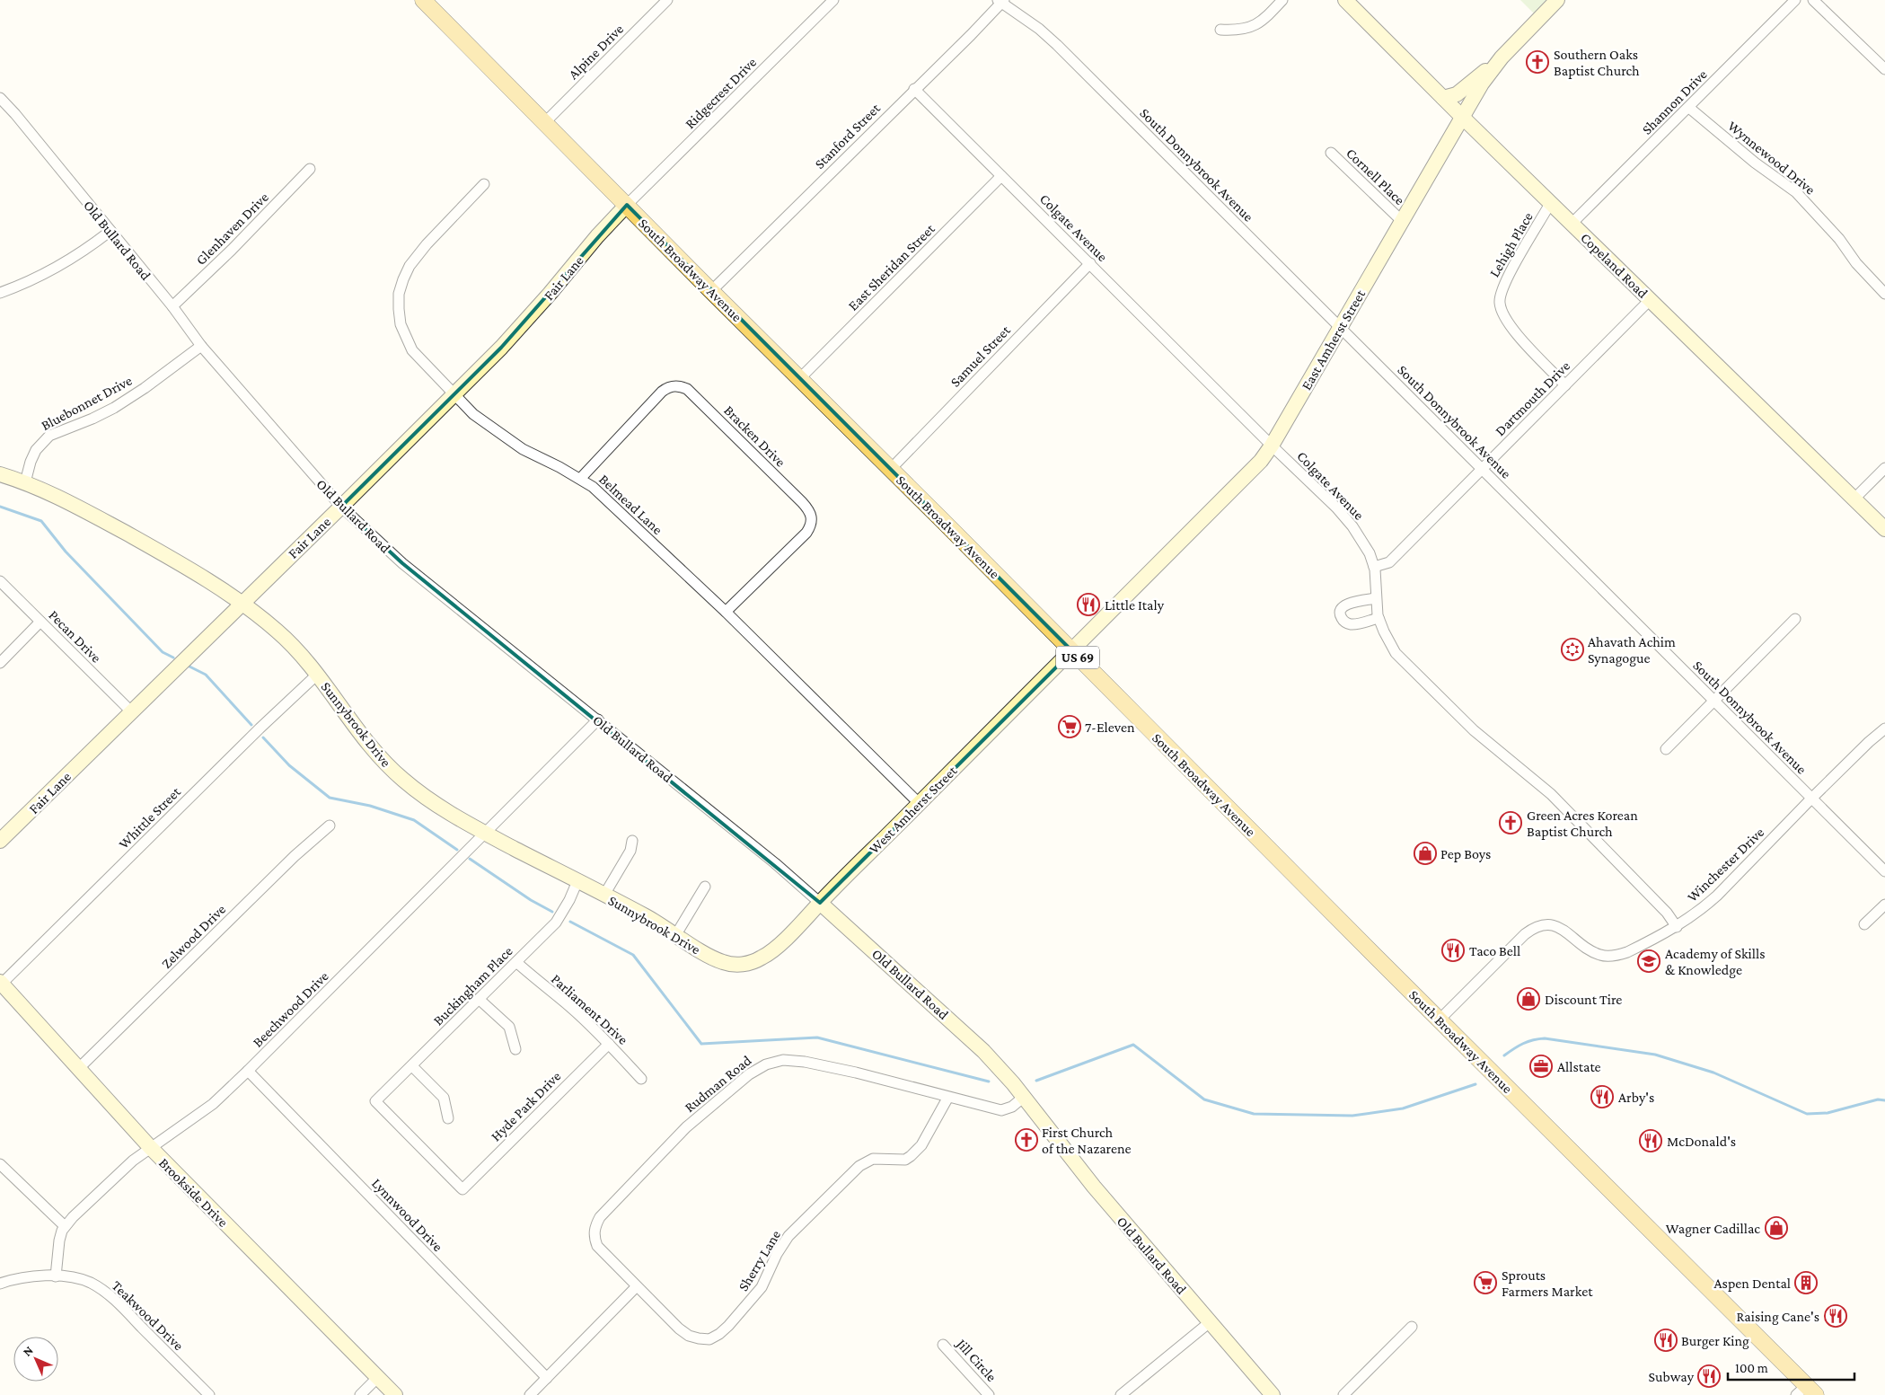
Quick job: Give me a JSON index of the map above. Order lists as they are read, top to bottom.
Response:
{
  "streets": {
    "main road": ["South Broadway Avenue", "US 69"],
    "street": [
      "Alpine Drive",
      "Ridgecrest Drive",
      "Shannon Drive",
      "Stanford Street",
      "Wynnewood Drive",
      "South Donnybrook Avenue",
      "Cornell Place",
      "Colgate Avenue",
      "Glenhaven Drive",
      "Old Bullard Road",
      "Lehigh Place",
      "Copeland Road",
      "East Sheridan Street",
      "Fair Lane",
      "East Amherst Street",
      "Samuel Street",
      "Dartmouth Drive",
      "Bluebonnet Drive",
      "Bracken Drive",
      "Belmead Lane",
      "Pecan Drive",
      "Sunnybrook Drive",
      "West Amherst Street",
      "Whittle Street",
      "Winchester Drive",
      "Zelwood Drive",
      "Buckingham Place",
      "Beechwood Drive",
      "Parliament Drive",
      "Rudman Road",
      "Hyde Park Drive",
      "Brookside Drive",
      "Lynnwood Drive",
      "Sherry Lane",
      "Teakwood Drive",
      "Jill Circle"
    ]
  },
  "crossings": [
    ["Alpine Drive", "South Broadway Avenue"],
    ["Ridgecrest Drive", "South Broadway Avenue"],
    ["Ridgecrest Drive", "Fair Lane"],
    ["Shannon Drive", "Wynnewood Drive"],
    ["Shannon Drive", "Copeland Road"],
    ["Stanford Street", "South Donnybrook Avenue"],
    ["Stanford Street", "Colgate Avenue"],
    ["Stanford Street", "South Broadway Avenue"],
    ["South Donnybrook Avenue", "East Amherst Street"],
    ["South Donnybrook Avenue", "Dartmouth Drive"],
    ["South Donnybrook Avenue", "Winchester Drive"],
    ["Cornell Place", "East Amherst Street"],
    ["Colgate Avenue", "East Sheridan Street"],
    ["Colgate Avenue", "East Amherst Street"],
    ["Colgate Avenue", "Samuel Street"],
    ["Colgate Avenue", "Dartmouth Drive"],
    ["Colgate Avenue", "Winchester Drive"],
    ["Glenhaven Drive", "Old Bullard Road"],
    ["Old Bullard Road", "Fair Lane"],
    ["Old Bullard Road", "Bluebonnet Drive"],
    ["Old Bullard Road", "West Amherst Street"],
    ["Old Bullard Road", "Beechwood Drive"],
    ["Old Bullard Road", "Rudman Road"],
    ["Lehigh Place", "Copeland Road"],
    ["Lehigh Place", "Dartmouth Drive"],
    ["Copeland Road", "East Amherst Street"],
    ["Copeland Road", "Dartmouth Drive"],
    ["East Sheridan Street", "South Broadway Avenue"],
    ["South Broadway Avenue", "Fair Lane"],
    ["South Broadway Avenue", "East Amherst Street"],
    ["South Broadway Avenue", "Samuel Street"],
    ["South Broadway Avenue", "West Amherst Street"],
    ["South Broadway Avenue", "Winchester Drive"],
    ["Fair Lane", "Belmead Lane"],
    ["Fair Lane", "Pecan Drive"],
    ["Fair Lane", "Sunnybrook Drive"],
    ["East Amherst Street", "West Amherst Street"],
    ["Bluebonnet Drive", "Sunnybrook Drive"],
    ["Bracken Drive", "Belmead Lane"],
    ["Belmead Lane", "West Amherst Street"],
    ["Sunnybrook Drive", "West Amherst Street"],
    ["Sunnybrook Drive", "Whittle Street"],
    ["Sunnybrook Drive", "Buckingham Place"],
    ["Sunnybrook Drive", "Beechwood Drive"],
    ["Whittle Street", "Brookside Drive"],
    ["Zelwood Drive", "Brookside Drive"],
    ["Buckingham Place", "Parliament Drive"],
    ["Buckingham Place", "Hyde Park Drive"],
    ["Beechwood Drive", "Brookside Drive"],
    ["Beechwood Drive", "Lynnwood Drive"],
    ["Beechwood Drive", "Teakwood Drive"],
    ["Parliament Drive", "Hyde Park Drive"],
    ["Rudman Road", "Sherry Lane"]
  ],
  "places": {
    "church": ["Southern Oaks Baptist Church", "Green Acres Korean Baptist Church", "First Church of the Nazarene"],
    "restaurant": [
      "Little Italy",
      "Taco Bell",
      "Arby's",
      "McDonald's",
      "Raising Cane's",
      "Burger King",
      "Subway"
    ],
    "synagogue": ["Ahavath Achim Synagogue"],
    "supermarket": ["7-Eleven", "Sprouts Farmers Market"],
    "shop": ["Pep Boys", "Discount Tire", "Wagner Cadillac"],
    "school or university": ["Academy of Skills & Knowledge"],
    "office": ["Allstate"],
    "building": ["Aspen Dental"]
  },
  "scale_bar": "100 m",
  "north": "top left"
}
